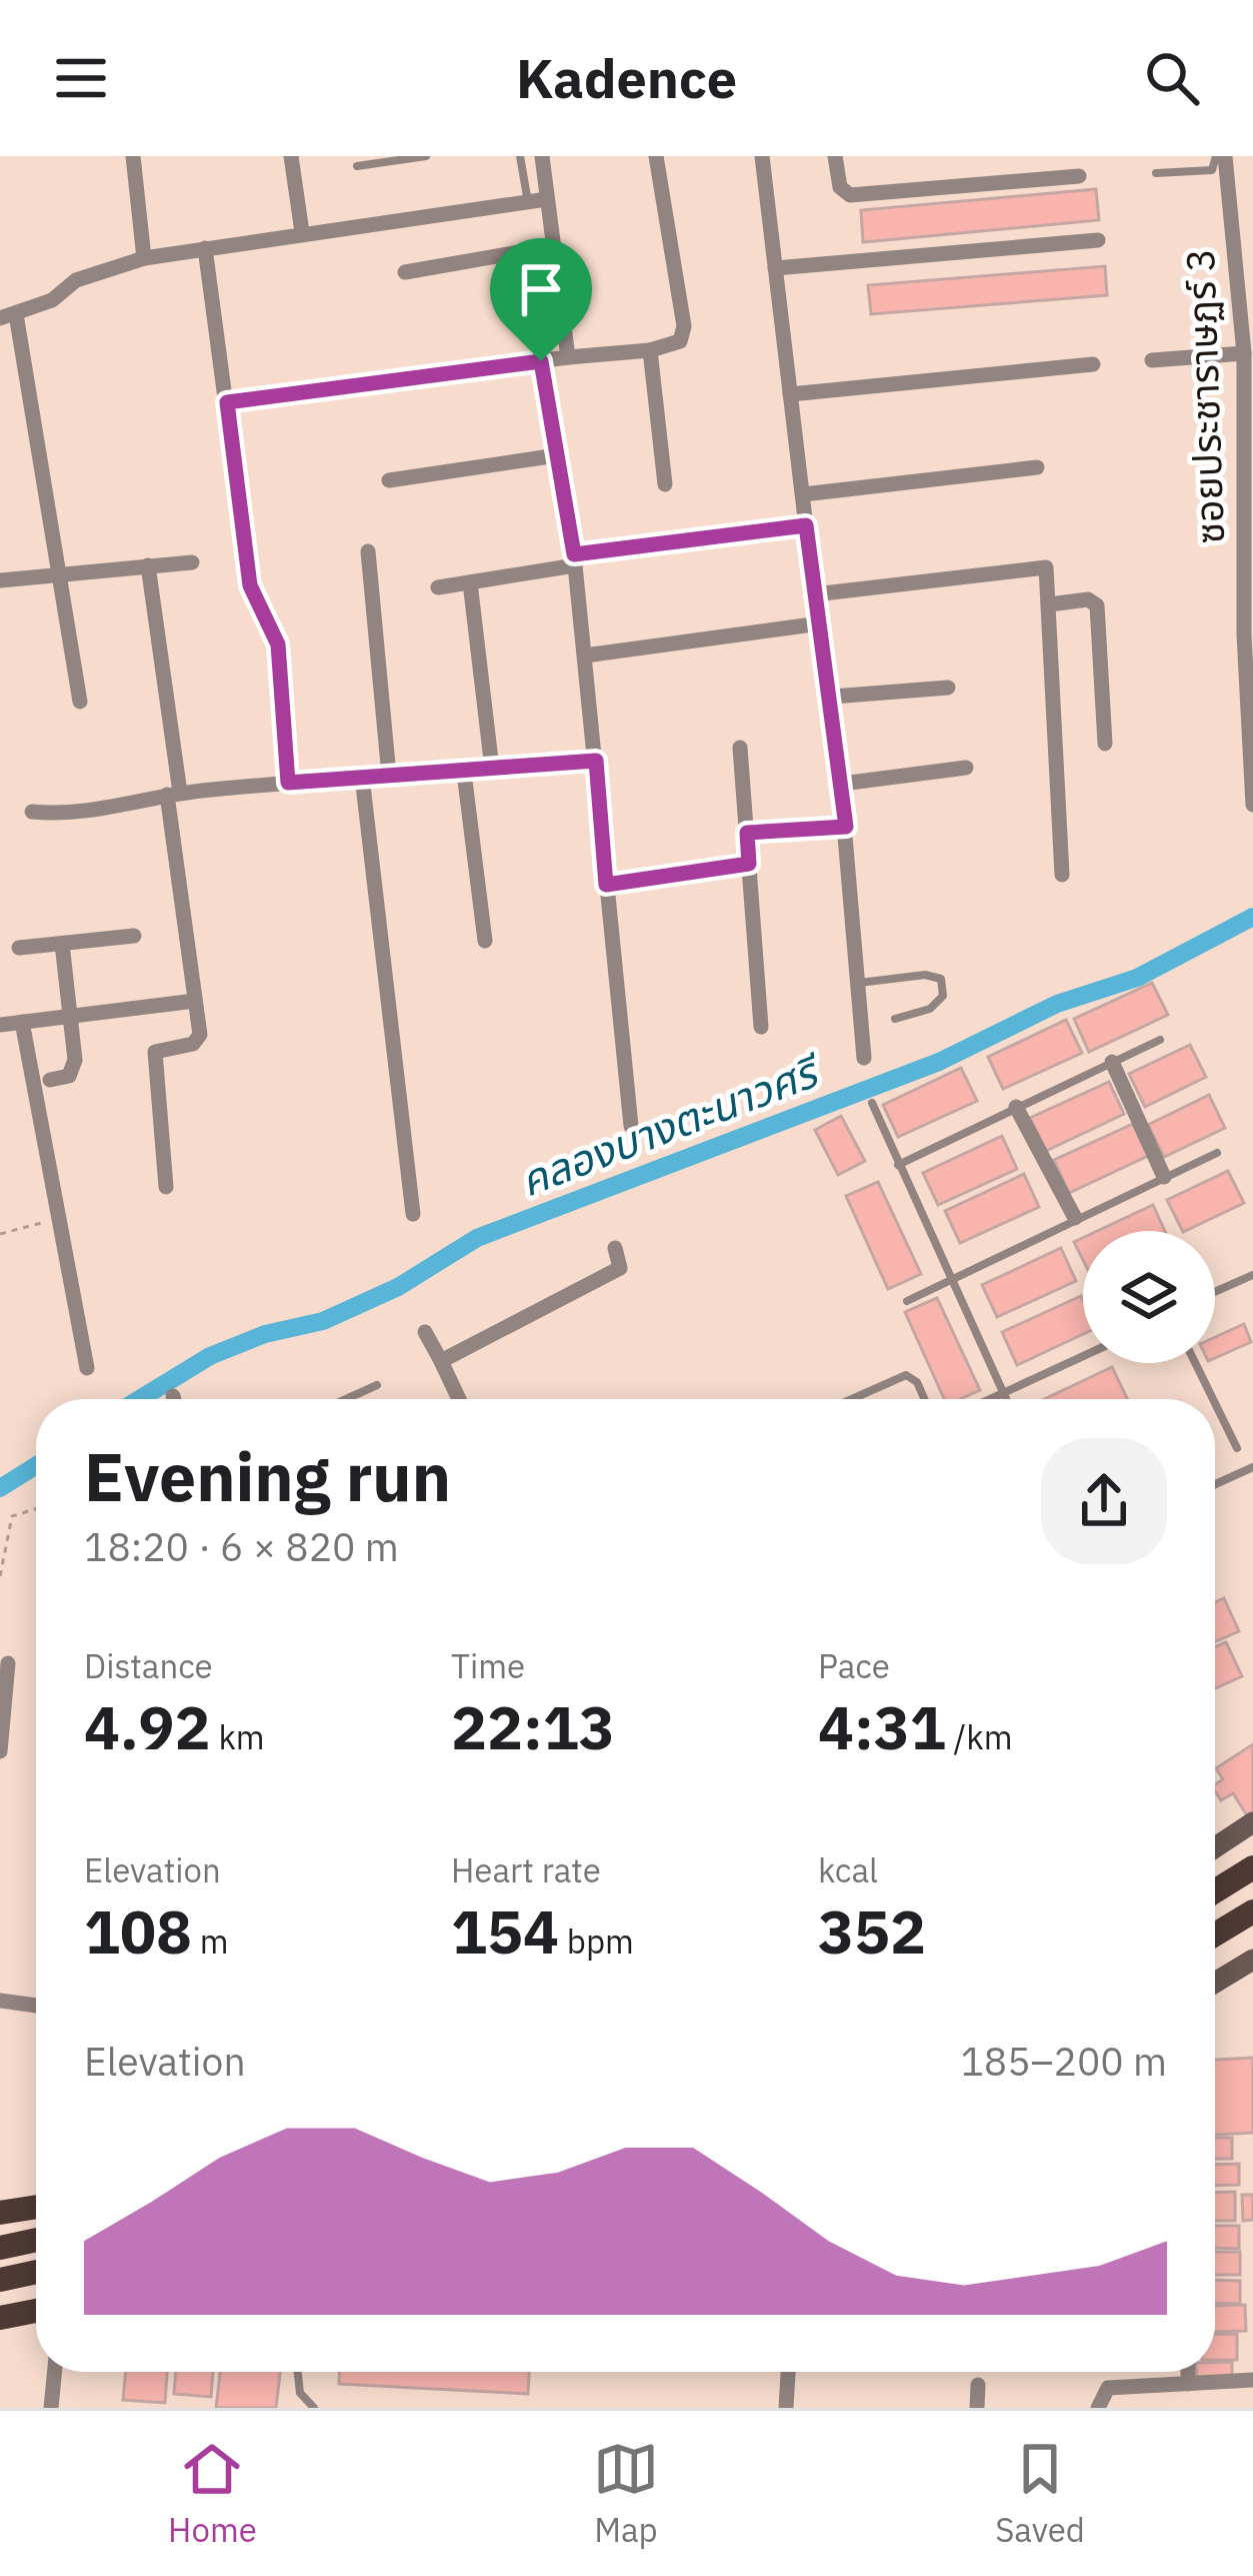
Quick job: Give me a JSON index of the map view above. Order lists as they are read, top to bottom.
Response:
{
  "streets": {
    "street": ["ซอยประชาราษฏร์ 3"]
  },
  "water": ["คลองบางตะนาวศรี"],
  "page": {
    "header": "Kadence",
    "heading": ["Evening run", "18:20 · 6 × 820 m"],
    "stats": [
      ["Distance", "4.92 km"],
      ["Time", "22:13"],
      ["Pace", "4:31 /km"],
      ["Elevation", "108 m"],
      ["Heart rate", "154 bpm"],
      ["kcal", "352"]
    ],
    "chart": ["Elevation", "185–200 m"],
    "tabs": ["Home", "Map", "Saved"]
  }
}
